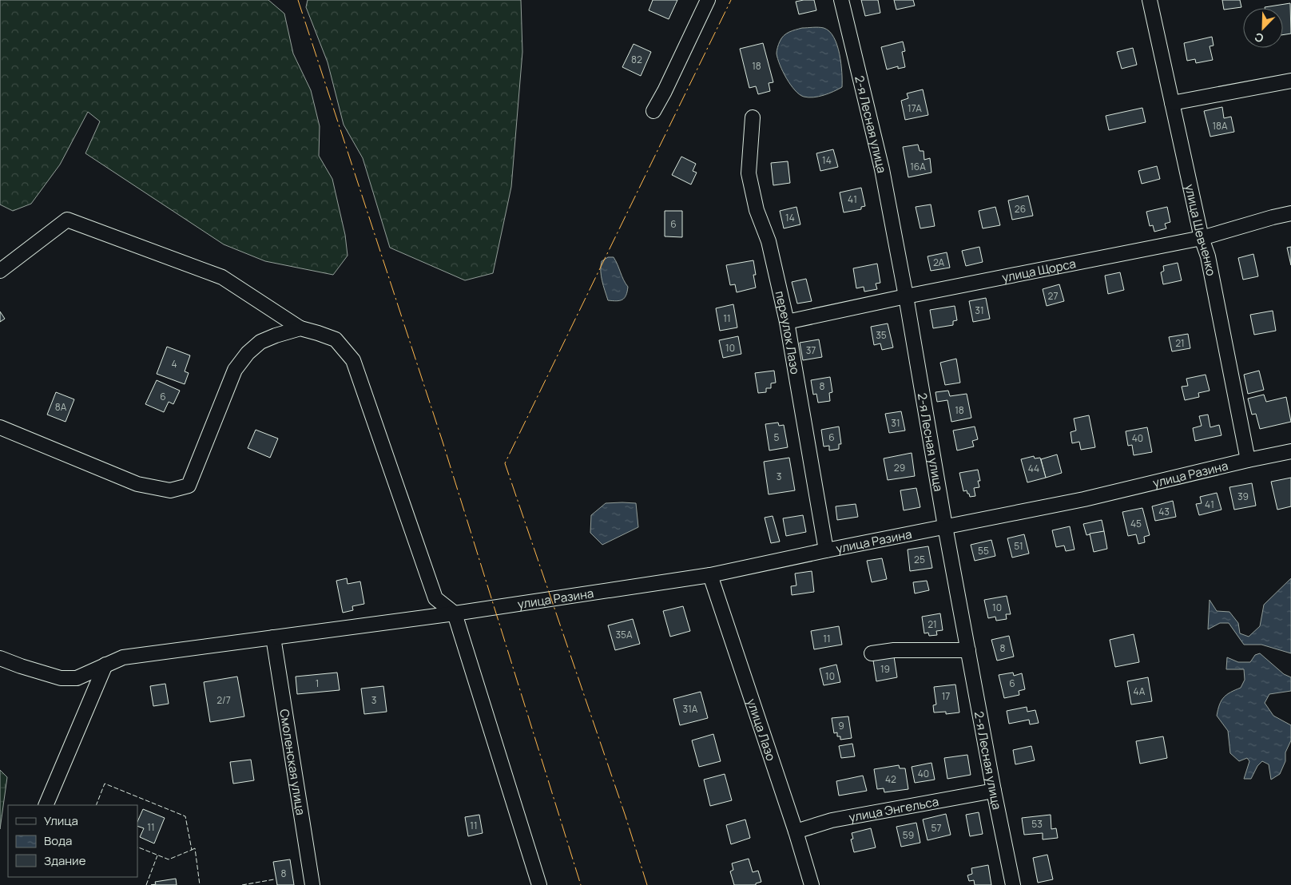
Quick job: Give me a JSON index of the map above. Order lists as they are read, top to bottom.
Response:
{
  "streets": {
    "street": [
      "2-я Лесная улица",
      "улица Шевченко",
      "улица Щорса",
      "переулок Лазо",
      "улица Разина",
      "улица Лазо",
      "Смоленская улица",
      "улица Энгельса"
    ]
  },
  "crossings": [
    ["2-я Лесная улица", "улица Щорса"],
    ["2-я Лесная улица", "улица Разина"],
    ["2-я Лесная улица", "улица Энгельса"],
    ["улица Шевченко", "улица Щорса"],
    ["улица Шевченко", "улица Разина"],
    ["улица Щорса", "переулок Лазо"],
    ["переулок Лазо", "улица Разина"],
    ["улица Разина", "улица Лазо"],
    ["улица Разина", "Смоленская улица"],
    ["улица Лазо", "улица Энгельса"]
  ],
  "house_numbers": [
    "82",
    "18",
    "17А",
    "18А",
    "14",
    "16А",
    "41",
    "26",
    "14",
    "6",
    "2А",
    "27",
    "31",
    "11",
    "35",
    "21",
    "10",
    "37",
    "4",
    "8",
    "6",
    "8А",
    "18",
    "31",
    "5",
    "6",
    "40",
    "29",
    "44",
    "3",
    "39",
    "41",
    "43",
    "45",
    "51",
    "55",
    "25",
    "10",
    "21",
    "35А",
    "11",
    "8",
    "19",
    "10",
    "1",
    "6",
    "4А",
    "17",
    "2/7",
    "3",
    "31А",
    "9",
    "40",
    "42",
    "53",
    "11",
    "11",
    "57",
    "59",
    "8"
  ],
  "legend": ["Улица", "Вода", "Здание"],
  "north": "bottom left"
}
